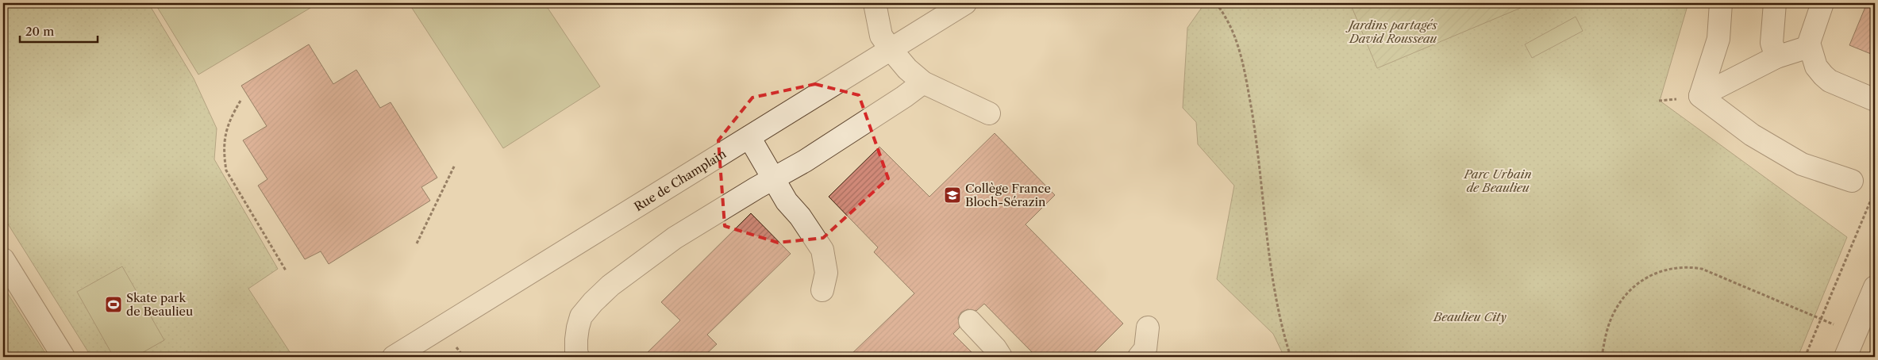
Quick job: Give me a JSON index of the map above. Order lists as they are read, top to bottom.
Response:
{
  "streets": {
    "street": ["Rue de Champlain"]
  },
  "parks": ["Jardins partagés David Rousseau", "Parc Urbain de Beaulieu", "Beaulieu City"],
  "places": {
    "school or university": ["Collège France Bloch-Sérazin"],
    "sports": ["Skate park de Beaulieu"]
  },
  "scale_bar": "20 m"
}
